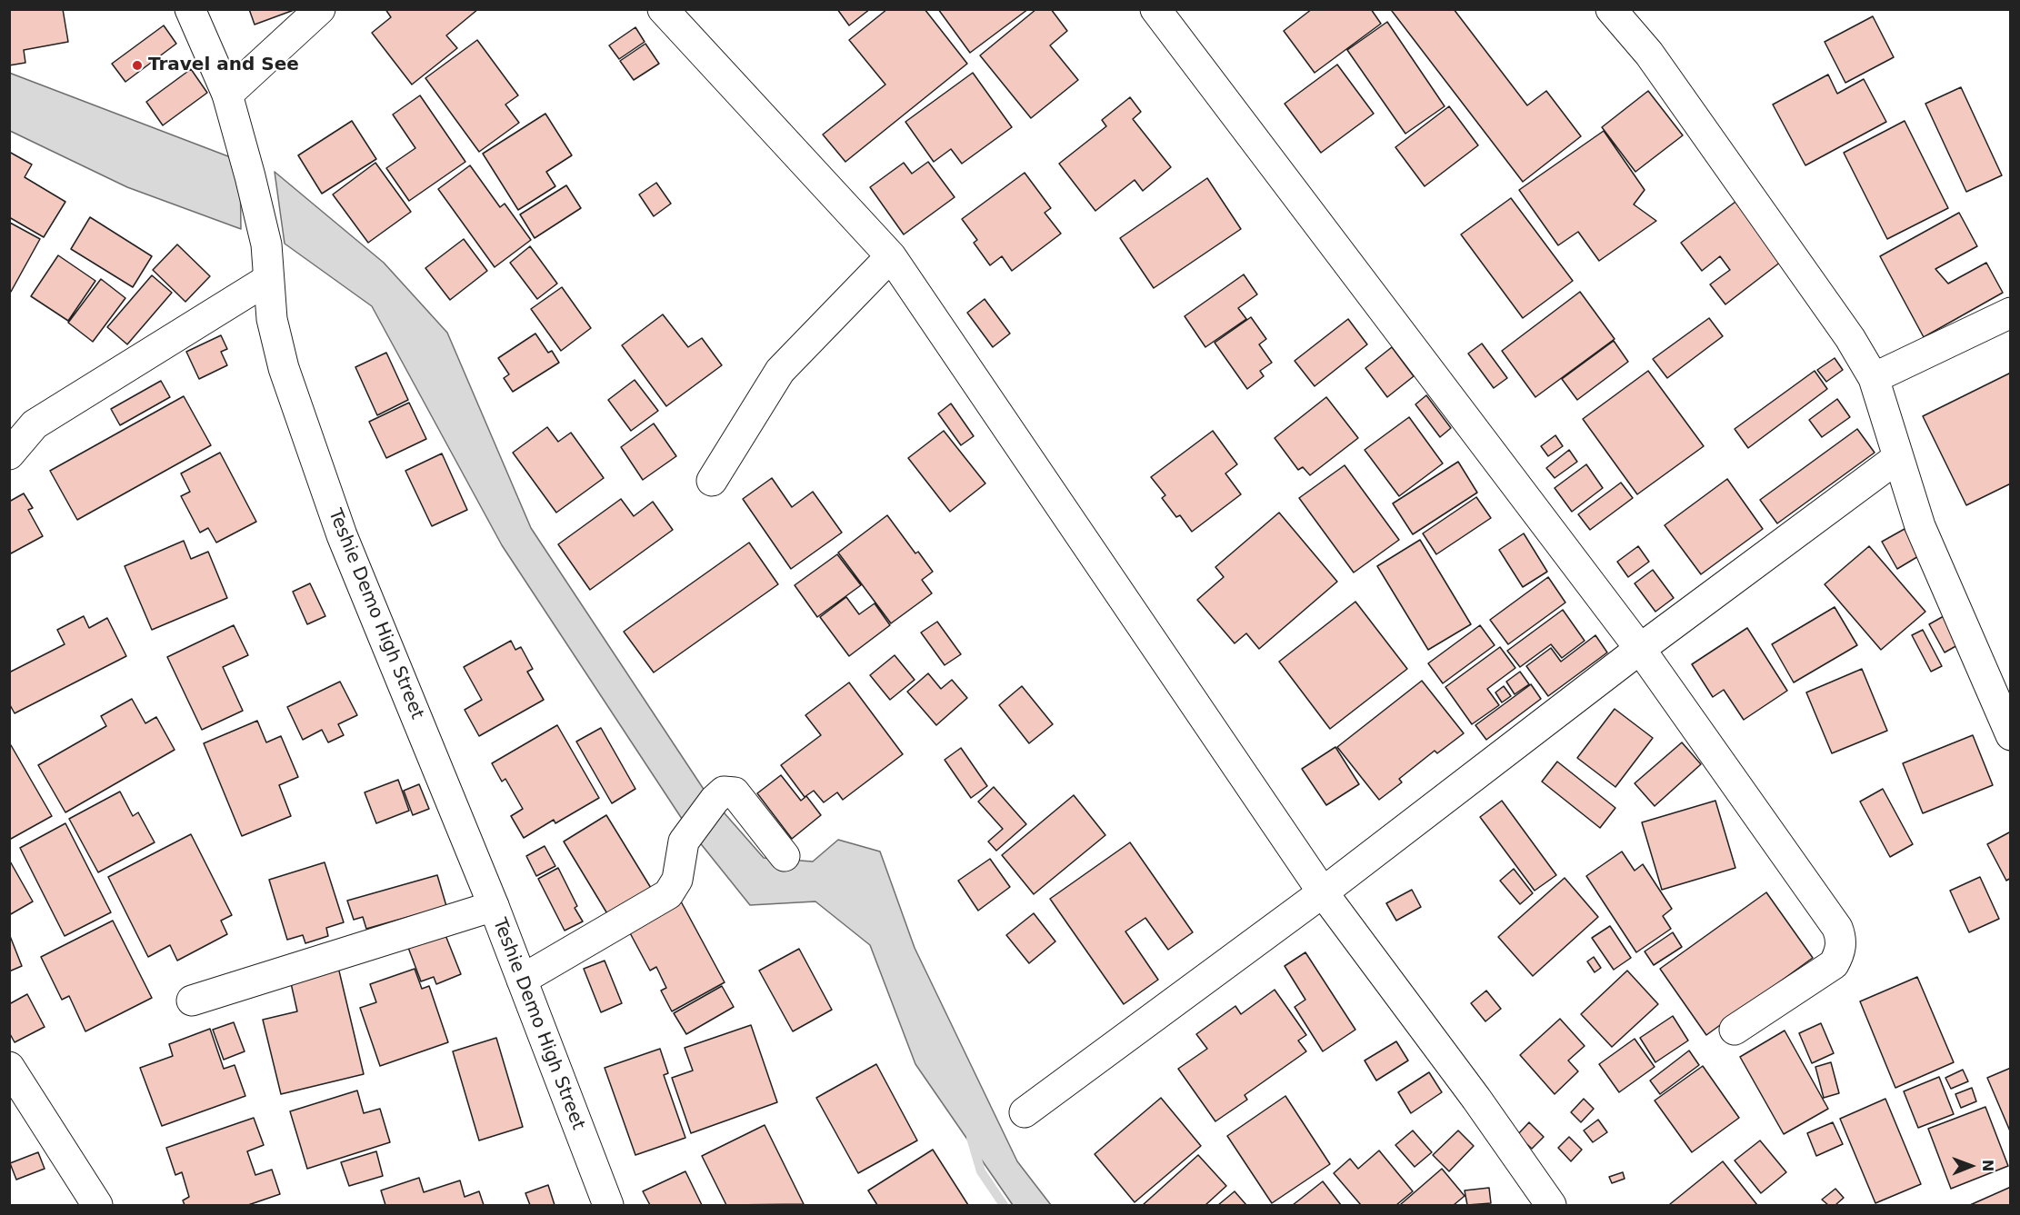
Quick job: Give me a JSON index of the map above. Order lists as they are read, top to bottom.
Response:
{
  "streets": {
    "street": ["Teshie Demo High Street"]
  },
  "places": ["Travel and See"],
  "north": "right"
}
